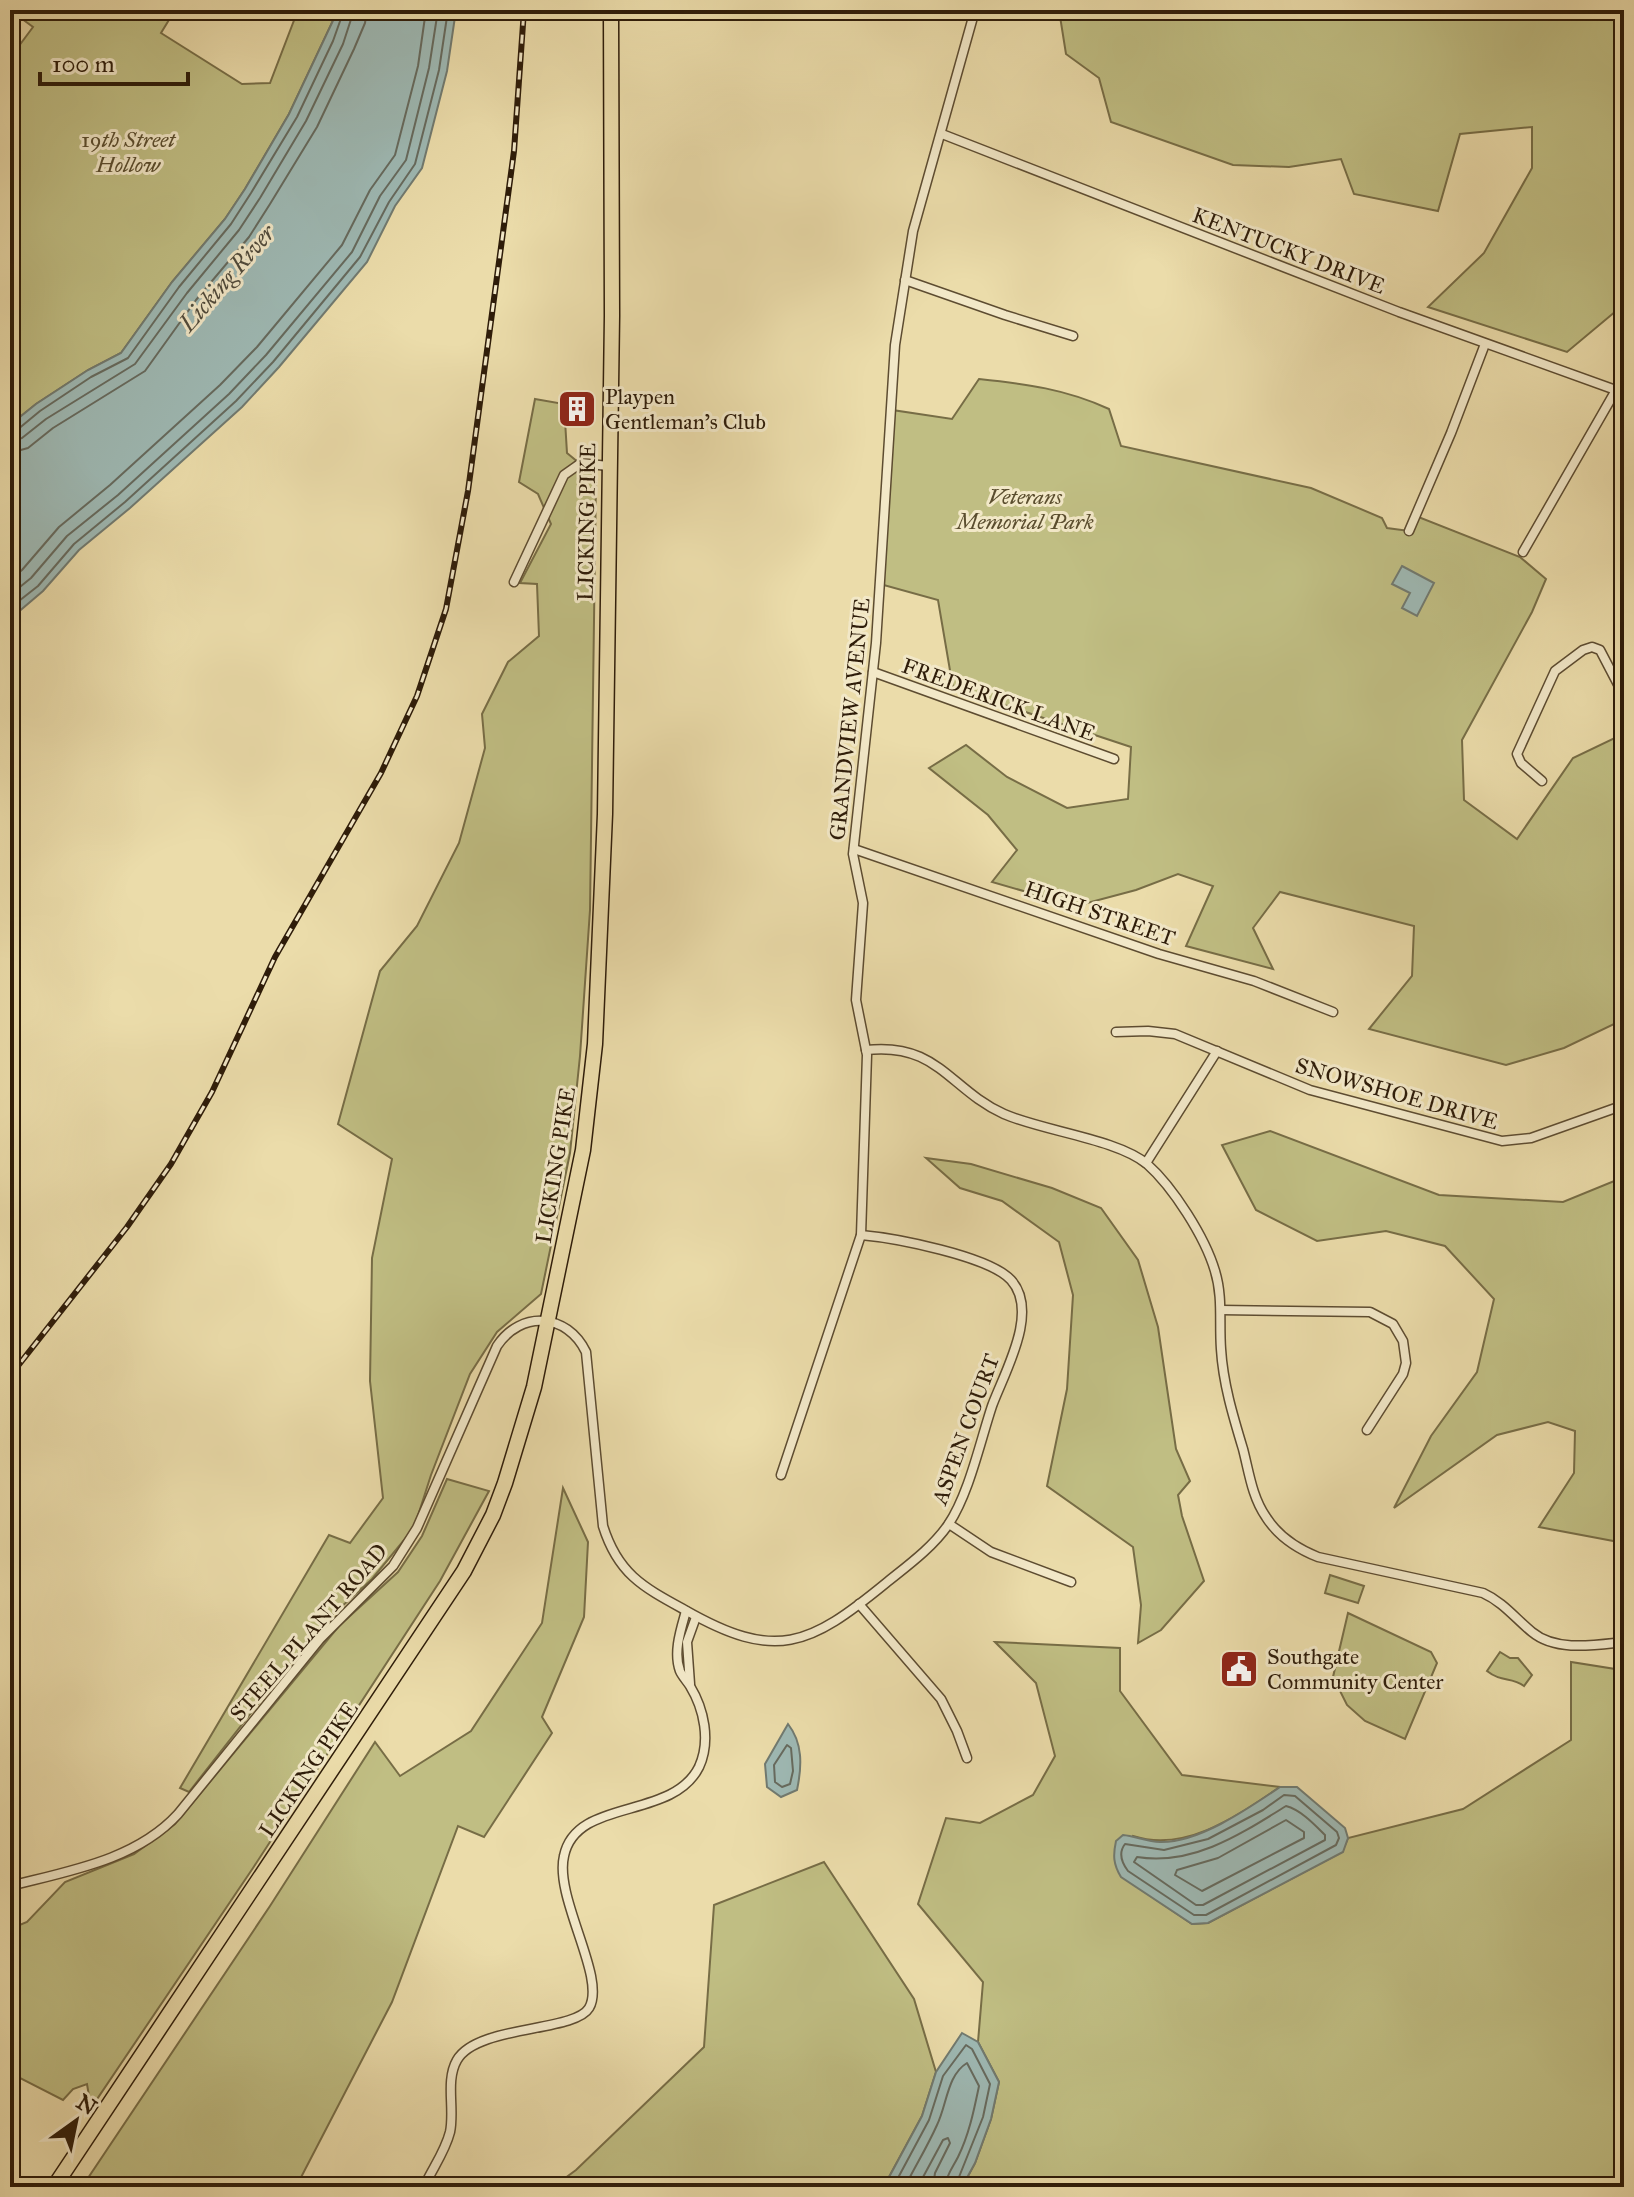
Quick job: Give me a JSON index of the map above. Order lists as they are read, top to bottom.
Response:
{
  "streets": {
    "main road": ["LICKING PIKE"],
    "street": [
      "KENTUCKY DRIVE",
      "FREDERICK LANE",
      "GRANDVIEW AVENUE",
      "HIGH STREET",
      "SNOWSHOE DRIVE",
      "ASPEN COURT",
      "STEEL PLANT ROAD"
    ]
  },
  "crossings": [
    ["KENTUCKY DRIVE", "GRANDVIEW AVENUE"],
    ["LICKING PIKE", "ASPEN COURT"],
    ["LICKING PIKE", "STEEL PLANT ROAD"],
    ["FREDERICK LANE", "GRANDVIEW AVENUE"],
    ["GRANDVIEW AVENUE", "HIGH STREET"],
    ["GRANDVIEW AVENUE", "ASPEN COURT"],
    ["ASPEN COURT", "STEEL PLANT ROAD"]
  ],
  "water": ["Licking River"],
  "parks": ["19th Street Hollow", "Veterans Memorial Park"],
  "places": {
    "building": ["Playpen Gentleman's Club"],
    "public building": ["Southgate Community Center"]
  },
  "scale_bar": "100 m",
  "north": "top right"
}
